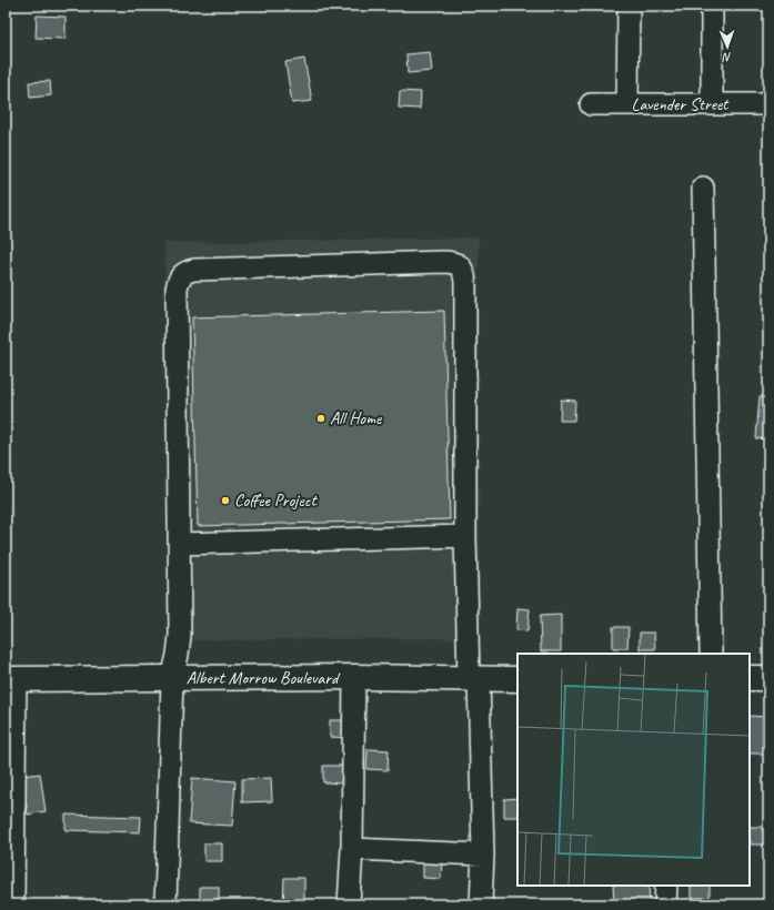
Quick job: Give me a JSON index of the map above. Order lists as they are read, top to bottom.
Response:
{
  "streets": {
    "highway": ["Albert Morrow Boulevard"],
    "street": ["Lavender Street"]
  },
  "places": ["All Home", "Coffee Project"],
  "north": "bottom"
}
